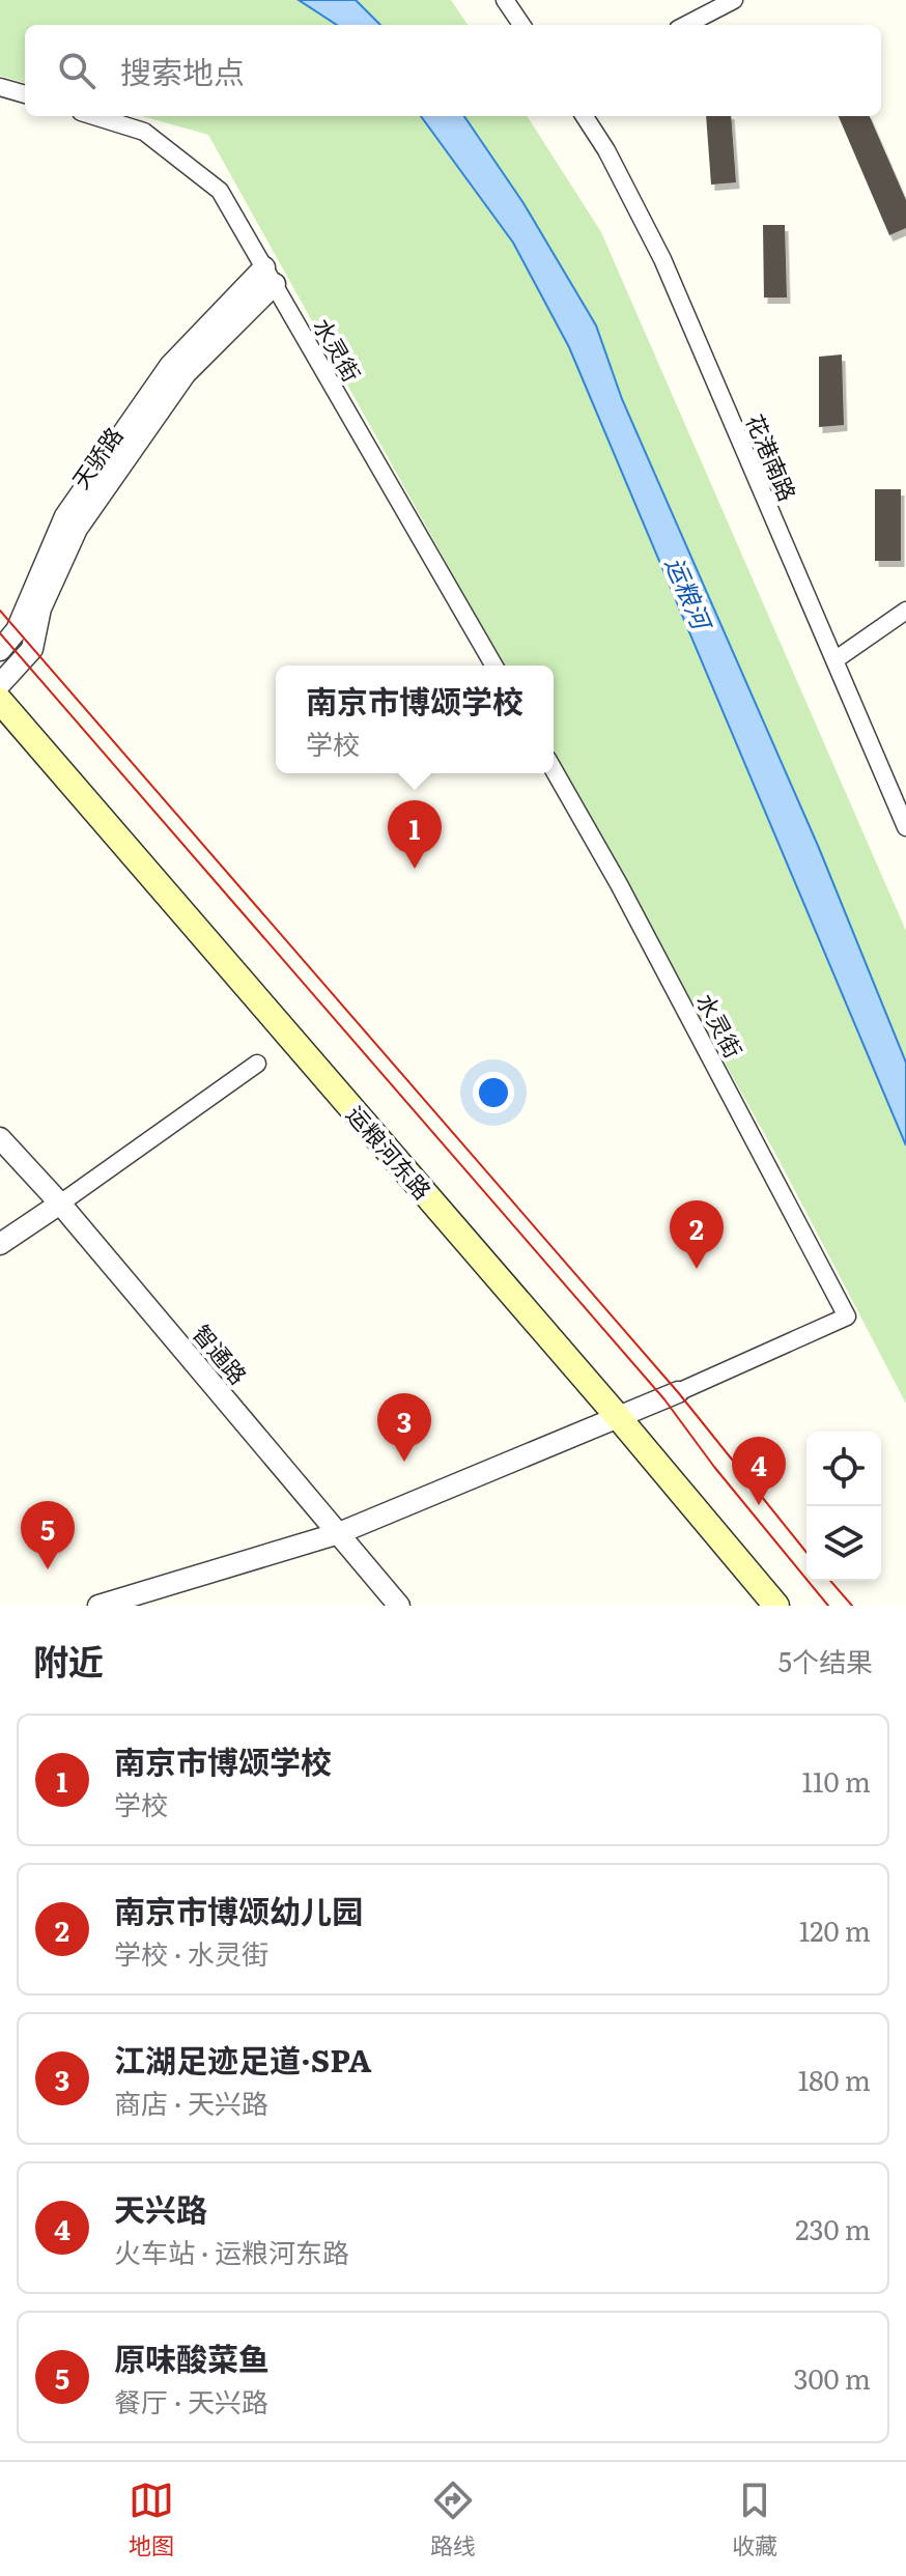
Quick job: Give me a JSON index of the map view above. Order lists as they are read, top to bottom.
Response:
{
  "streets": {
    "main road": ["运粮河东路"],
    "street": [
      "水灵街",
      "天骄路",
      "花港南路",
      "智通路"
    ]
  },
  "crossings": [
    ["水灵街", "天骄路"]
  ],
  "water": ["运粮河"],
  "page": {
    "search": "搜索地点",
    "popup": ["南京市博颂学校", "学校"],
    "pins": [
      "1",
      "2",
      "3",
      "4",
      "5"
    ],
    "heading": ["附近", "5个结果"],
    "list": [
      {
        "mark": "1",
        "name": "南京市博颂学校",
        "note": "学校",
        "value": "110 m"
      },
      {
        "mark": "2",
        "name": "南京市博颂幼儿园",
        "note": "学校 · 水灵街",
        "value": "120 m"
      },
      {
        "mark": "3",
        "name": "江湖足迹足道·SPA",
        "note": "商店 · 天兴路",
        "value": "180 m"
      },
      {
        "mark": "4",
        "name": "天兴路",
        "note": "火车站 · 运粮河东路",
        "value": "230 m"
      },
      {
        "mark": "5",
        "name": "原味酸菜鱼",
        "note": "餐厅 · 天兴路",
        "value": "300 m"
      }
    ],
    "nav": ["地图", "路线", "收藏"]
  }
}
